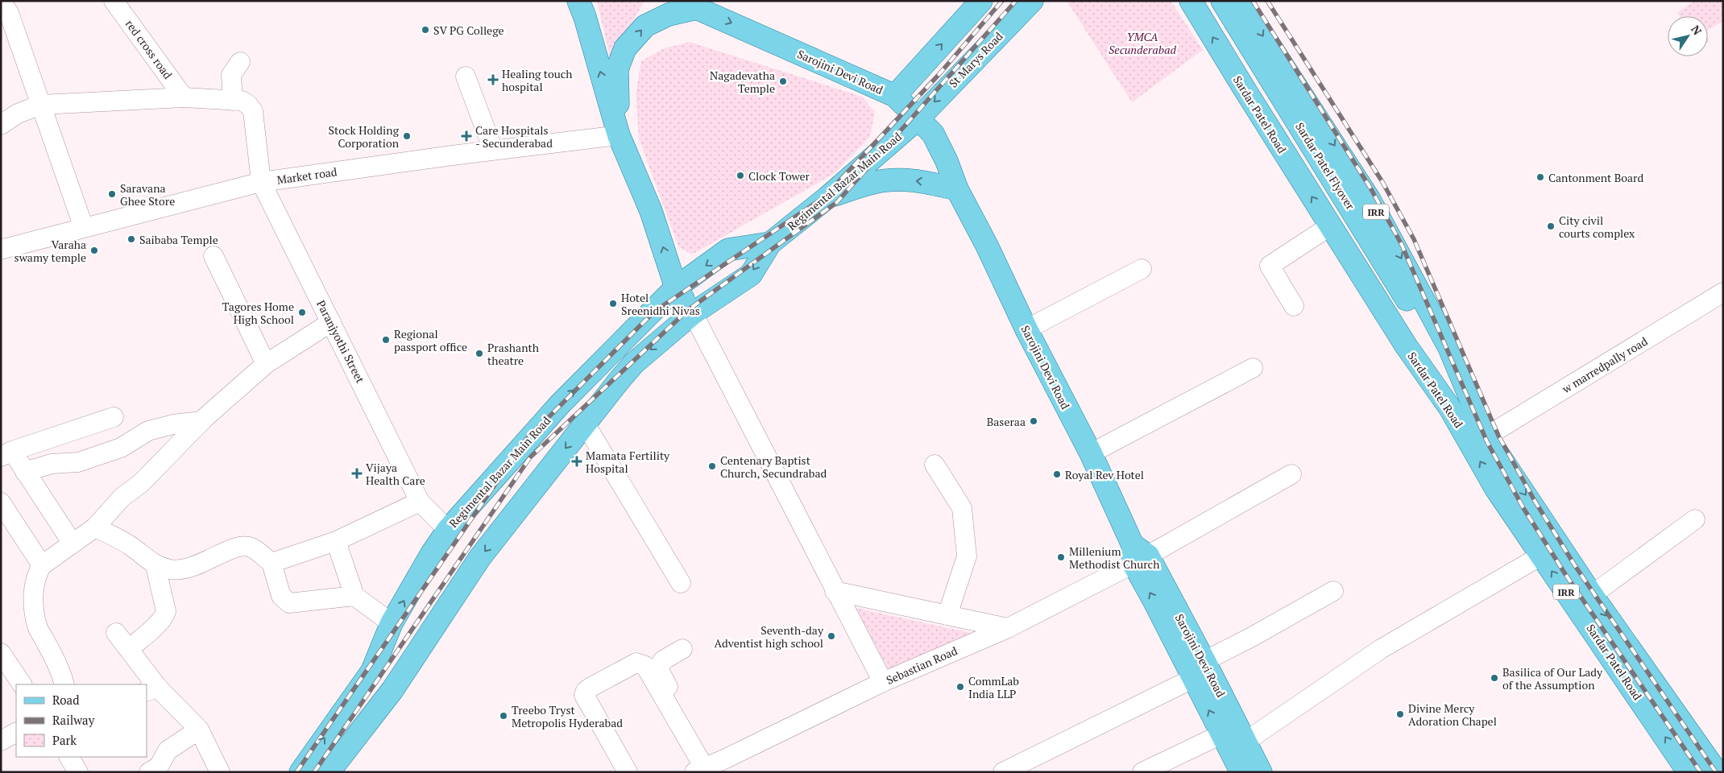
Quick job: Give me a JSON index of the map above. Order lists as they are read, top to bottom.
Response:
{
  "streets": {
    "main road": [
      "St Marys Road",
      "Sarojini Devi Road",
      "Sardar Patel Road",
      "Sardar Patel Flyover",
      "Regimental Bazar Main Road",
      "IRR"
    ],
    "street": [
      "red cross road",
      "Market road",
      "Paranjyothi Street",
      "w marredpally road",
      "Sebastian Road"
    ]
  },
  "crossings": [
    ["St Marys Road", "Sarojini Devi Road"],
    ["St Marys Road", "Regimental Bazar Main Road"],
    ["Sarojini Devi Road", "Regimental Bazar Main Road"],
    ["Sarojini Devi Road", "Sebastian Road"],
    ["Sardar Patel Road", "Sardar Patel Flyover"],
    ["Sardar Patel Road", "w marredpally road"],
    ["Sardar Patel Flyover", "w marredpally road"],
    ["Market road", "Paranjyothi Street"],
    ["Regimental Bazar Main Road", "Paranjyothi Street"]
  ],
  "parks": ["YMCA Secunderabad"],
  "places": {
    "other": [
      "SV PG College",
      "Nagadevatha Temple",
      "Stock Holding Corporation",
      "Clock Tower",
      "Cantonment Board",
      "Saravana Ghee Store",
      "City civil courts complex",
      "Saibaba Temple",
      "Varaha swamy temple",
      "Hotel Sreenidhi Nivas",
      "Tagores Home High School",
      "Regional passport office",
      "Prashanth theatre",
      "Baseraa",
      "Centenary Baptist Church, Secundrabad",
      "Royal Rev Hotel",
      "Millenium Methodist Church",
      "Seventh-day Adventist high school",
      "Basilica of Our Lady of the Assumption",
      "CommLab India LLP",
      "Divine Mercy Adoration Chapel",
      "Treebo Tryst Metropolis Hyderabad"
    ],
    "health": [
      "Healing touch hospital",
      "Care Hospitals - Secunderabad",
      "Mamata Fertility Hospital",
      "Vijaya Health Care"
    ]
  },
  "legend": ["Road", "Railway", "Park"],
  "north": "top right"
}
